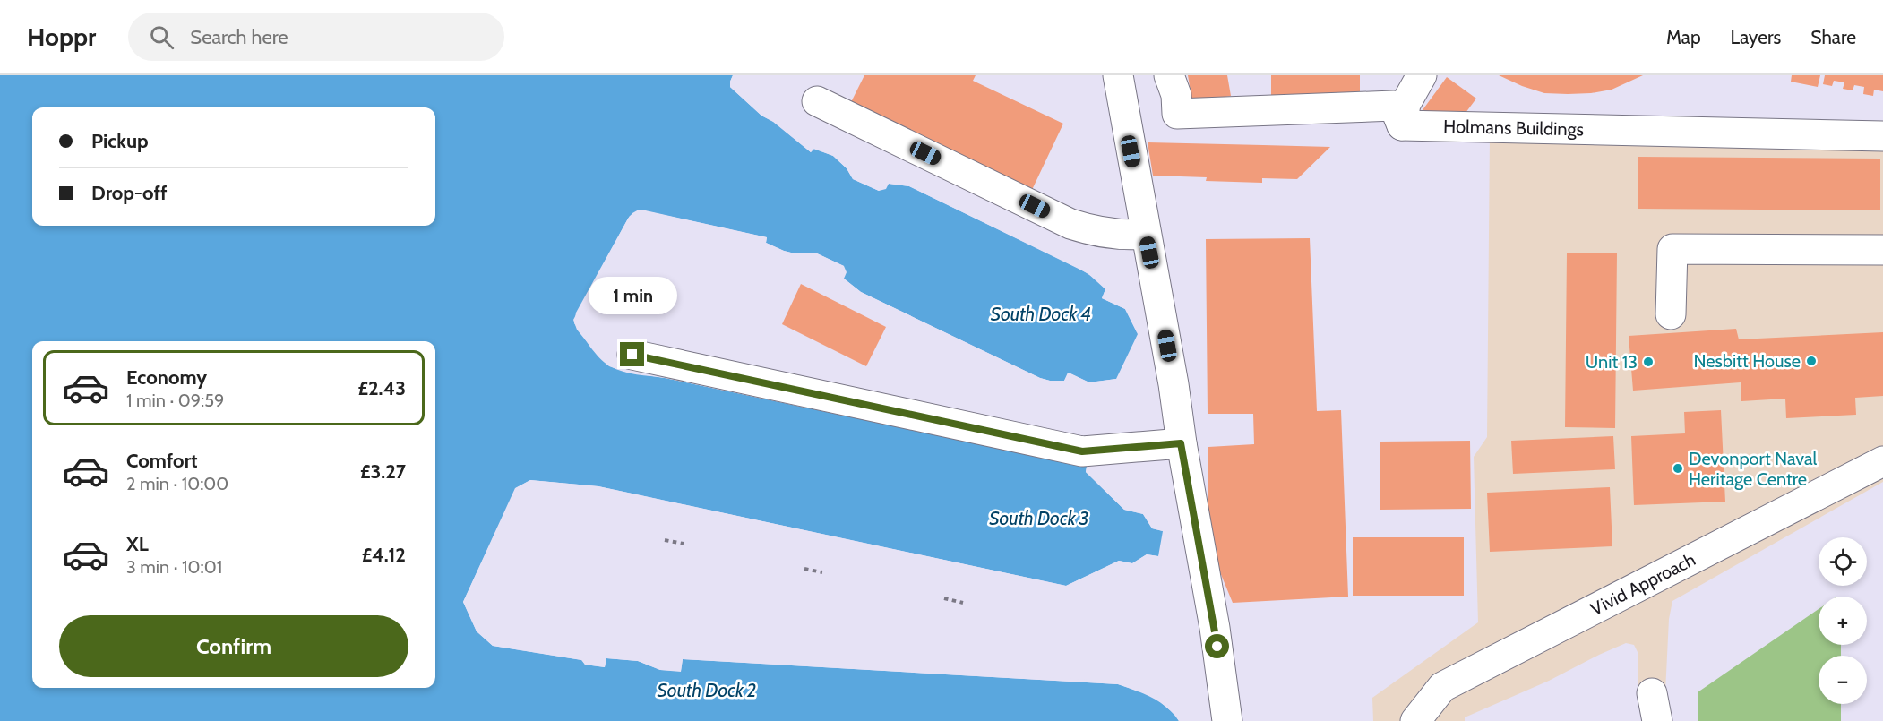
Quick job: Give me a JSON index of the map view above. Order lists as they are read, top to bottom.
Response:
{
  "streets": {
    "street": ["Holmans Buildings", "Vivid Approach"]
  },
  "water": ["South Dock 4", "South Dock 3", "South Dock 2"],
  "places": ["Nesbitt House", "Unit 13", "Devonport Naval Heritage Centre"],
  "page": {
    "header": "Hoppr",
    "search": "Search here",
    "nav": ["Map", "Layers", "Share"],
    "banner": ["Pickup", "Drop-off"],
    "bubble": "1 min",
    "list": [
      {
        "name": "Economy",
        "note": "1 min · 09:59",
        "value": "£2.43"
      },
      {
        "name": "Comfort",
        "note": "2 min · 10:00",
        "value": "£3.27"
      },
      {
        "name": "XL",
        "note": "3 min · 10:01",
        "value": "£4.12"
      }
    ],
    "map_buttons": ["+", "−"],
    "buttons": "Confirm"
  }
}
